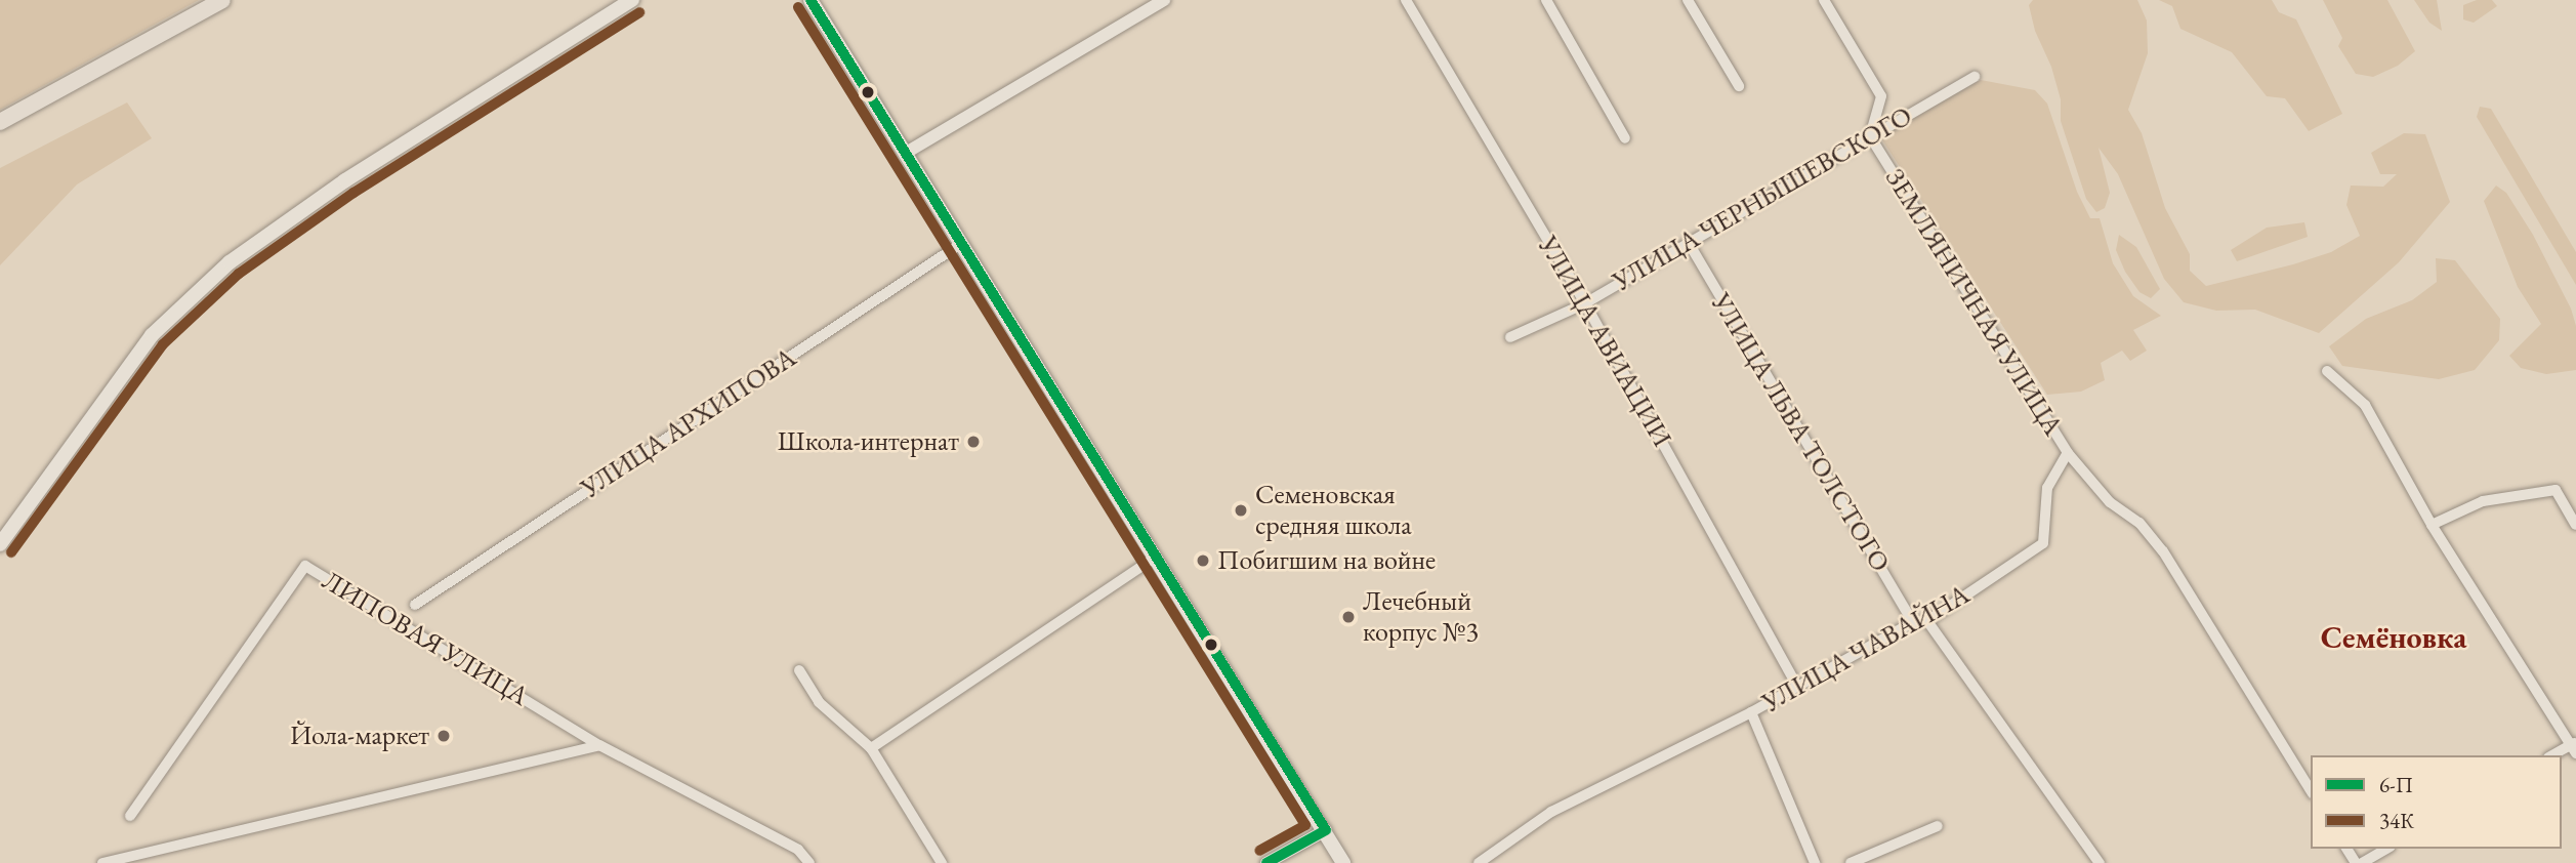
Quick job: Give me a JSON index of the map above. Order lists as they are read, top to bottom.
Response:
{
  "streets": {
    "street": [
      "УЛИЦА ЧЕРНЫШЕВСКОГО",
      "ЗЕМЛЯНИЧНАЯ УЛИЦА",
      "УЛИЦА АВИАЦИИ",
      "УЛИЦА АРХИПОВА",
      "УЛИЦА ЛЬВА ТОЛСТОГО",
      "ЛИПОВАЯ УЛИЦА",
      "УЛИЦА ЧАВАЙНА"
    ]
  },
  "crossings": [
    ["УЛИЦА ЧЕРНЫШЕВСКОГО", "ЗЕМЛЯНИЧНАЯ УЛИЦА"],
    ["УЛИЦА ЧЕРНЫШЕВСКОГО", "УЛИЦА АВИАЦИИ"],
    ["УЛИЦА ЧЕРНЫШЕВСКОГО", "УЛИЦА ЛЬВА ТОЛСТОГО"],
    ["ЗЕМЛЯНИЧНАЯ УЛИЦА", "УЛИЦА ЧАВАЙНА"],
    ["УЛИЦА АВИАЦИИ", "УЛИЦА ЧАВАЙНА"],
    ["УЛИЦА ЛЬВА ТОЛСТОГО", "УЛИЦА ЧАВАЙНА"]
  ],
  "districts": ["Семёновка"],
  "places": [
    "Школа-интернат",
    "Семеновская средняя школа",
    "Побигшим на войне",
    "Лечебный корпус №3",
    "Йола-маркет"
  ],
  "lines": ["transit line 6-П", "transit line 34К"],
  "legend": ["6-П", "34К"]
}
